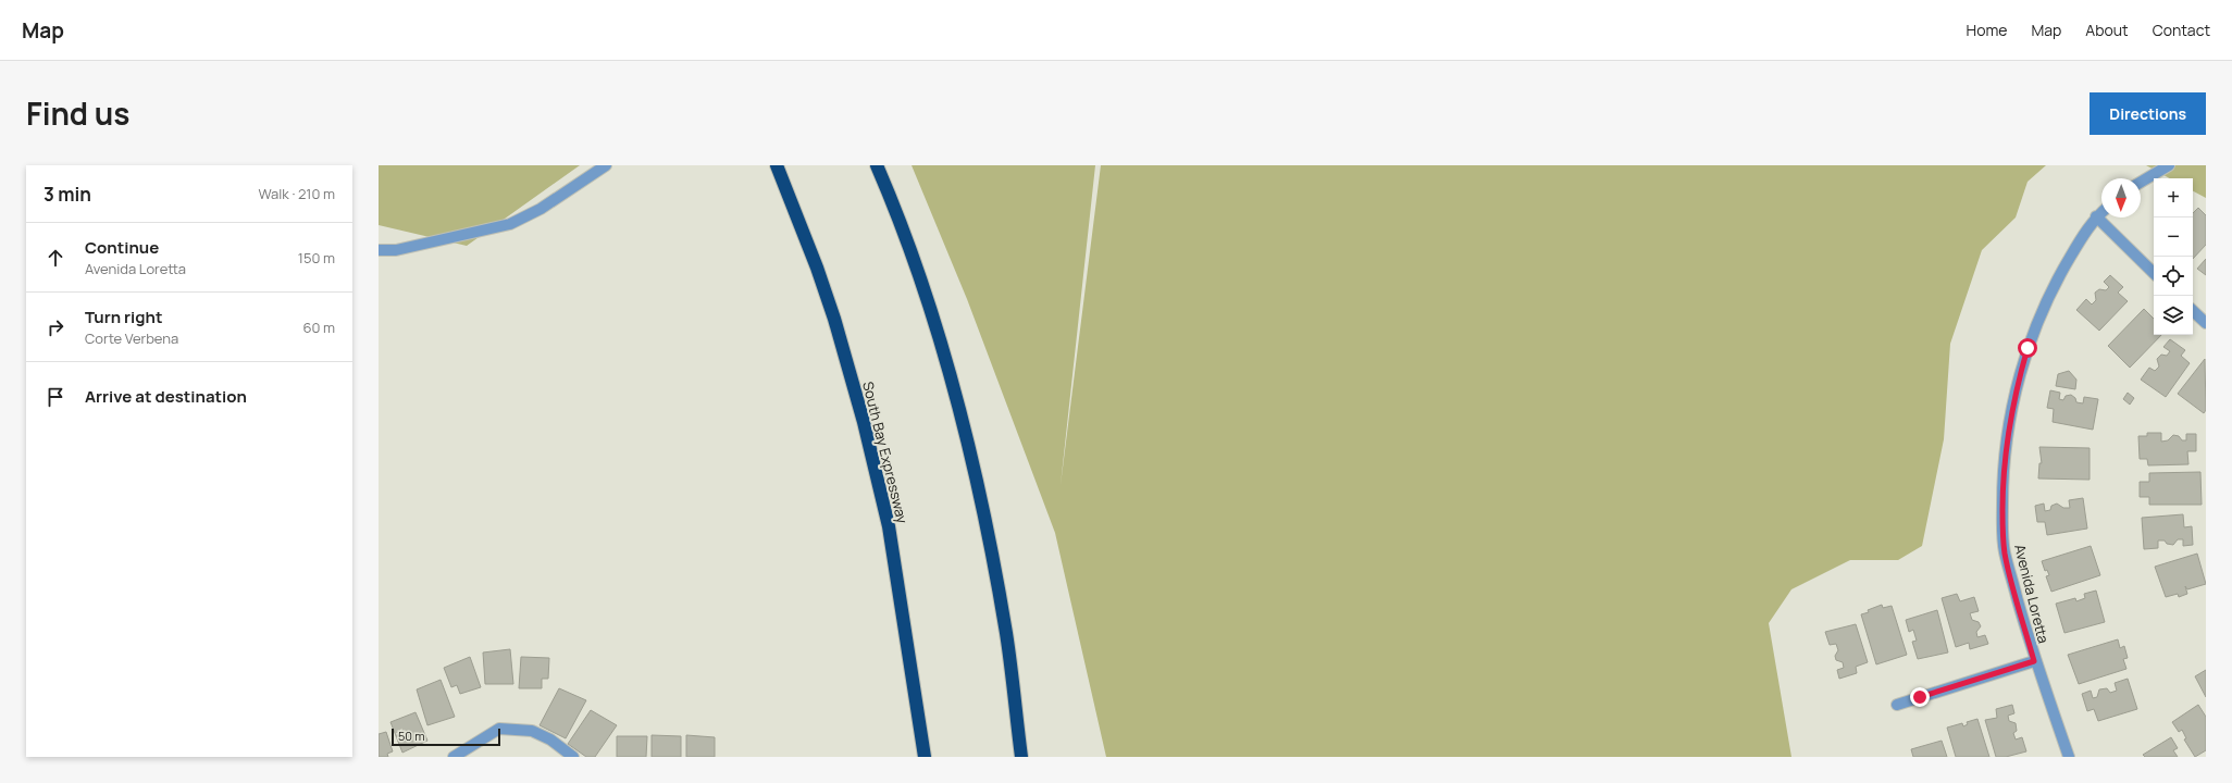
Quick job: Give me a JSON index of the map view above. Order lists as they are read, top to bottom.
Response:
{
  "streets": {
    "highway": ["South Bay Expressway"],
    "street": ["Avenida Loretta"]
  },
  "scale_bar": "50 m",
  "north": "bottom",
  "page": {
    "header": "Map",
    "nav": [
      "Home",
      "Map",
      "About",
      "Contact"
    ],
    "title": "Find us",
    "buttons": "Directions",
    "heading": ["3 min", "Walk · 210 m"],
    "map_buttons": ["+", "−"],
    "list": [
      ["Continue", "Avenida Loretta", "150 m"],
      ["Turn right", "Corte Verbena", "60 m"],
      "Arrive at destination"
    ],
    "scale": "50 m"
  }
}
